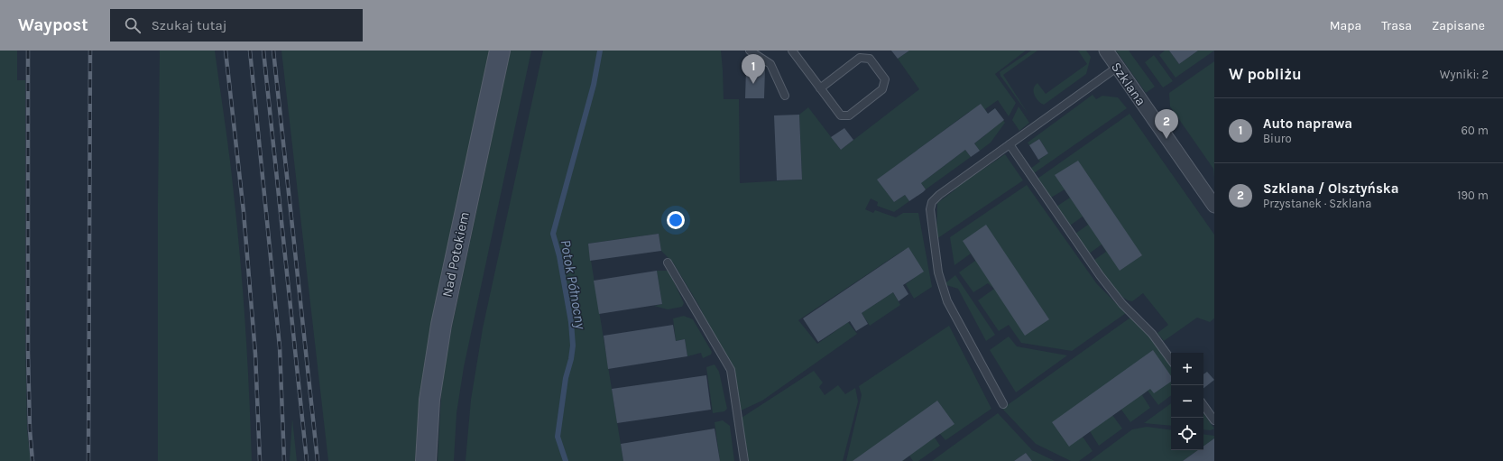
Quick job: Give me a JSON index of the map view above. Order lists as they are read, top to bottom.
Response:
{
  "streets": {
    "main road": ["Nad Potokiem"],
    "street": ["Szklana"]
  },
  "water": ["Potok Północny"],
  "page": {
    "header": "Waypost",
    "search": "Szukaj tutaj",
    "nav": ["Mapa", "Trasa", "Zapisane"],
    "heading": ["W pobliżu", "Wyniki: 2"],
    "pins": ["1", "2"],
    "list": [
      {
        "mark": "1",
        "name": "Auto naprawa",
        "note": "Biuro",
        "value": "60 m"
      },
      {
        "mark": "2",
        "name": "Szklana / Olsztyńska",
        "note": "Przystanek · Szklana",
        "value": "190 m"
      }
    ],
    "map_buttons": ["+", "−"]
  }
}
